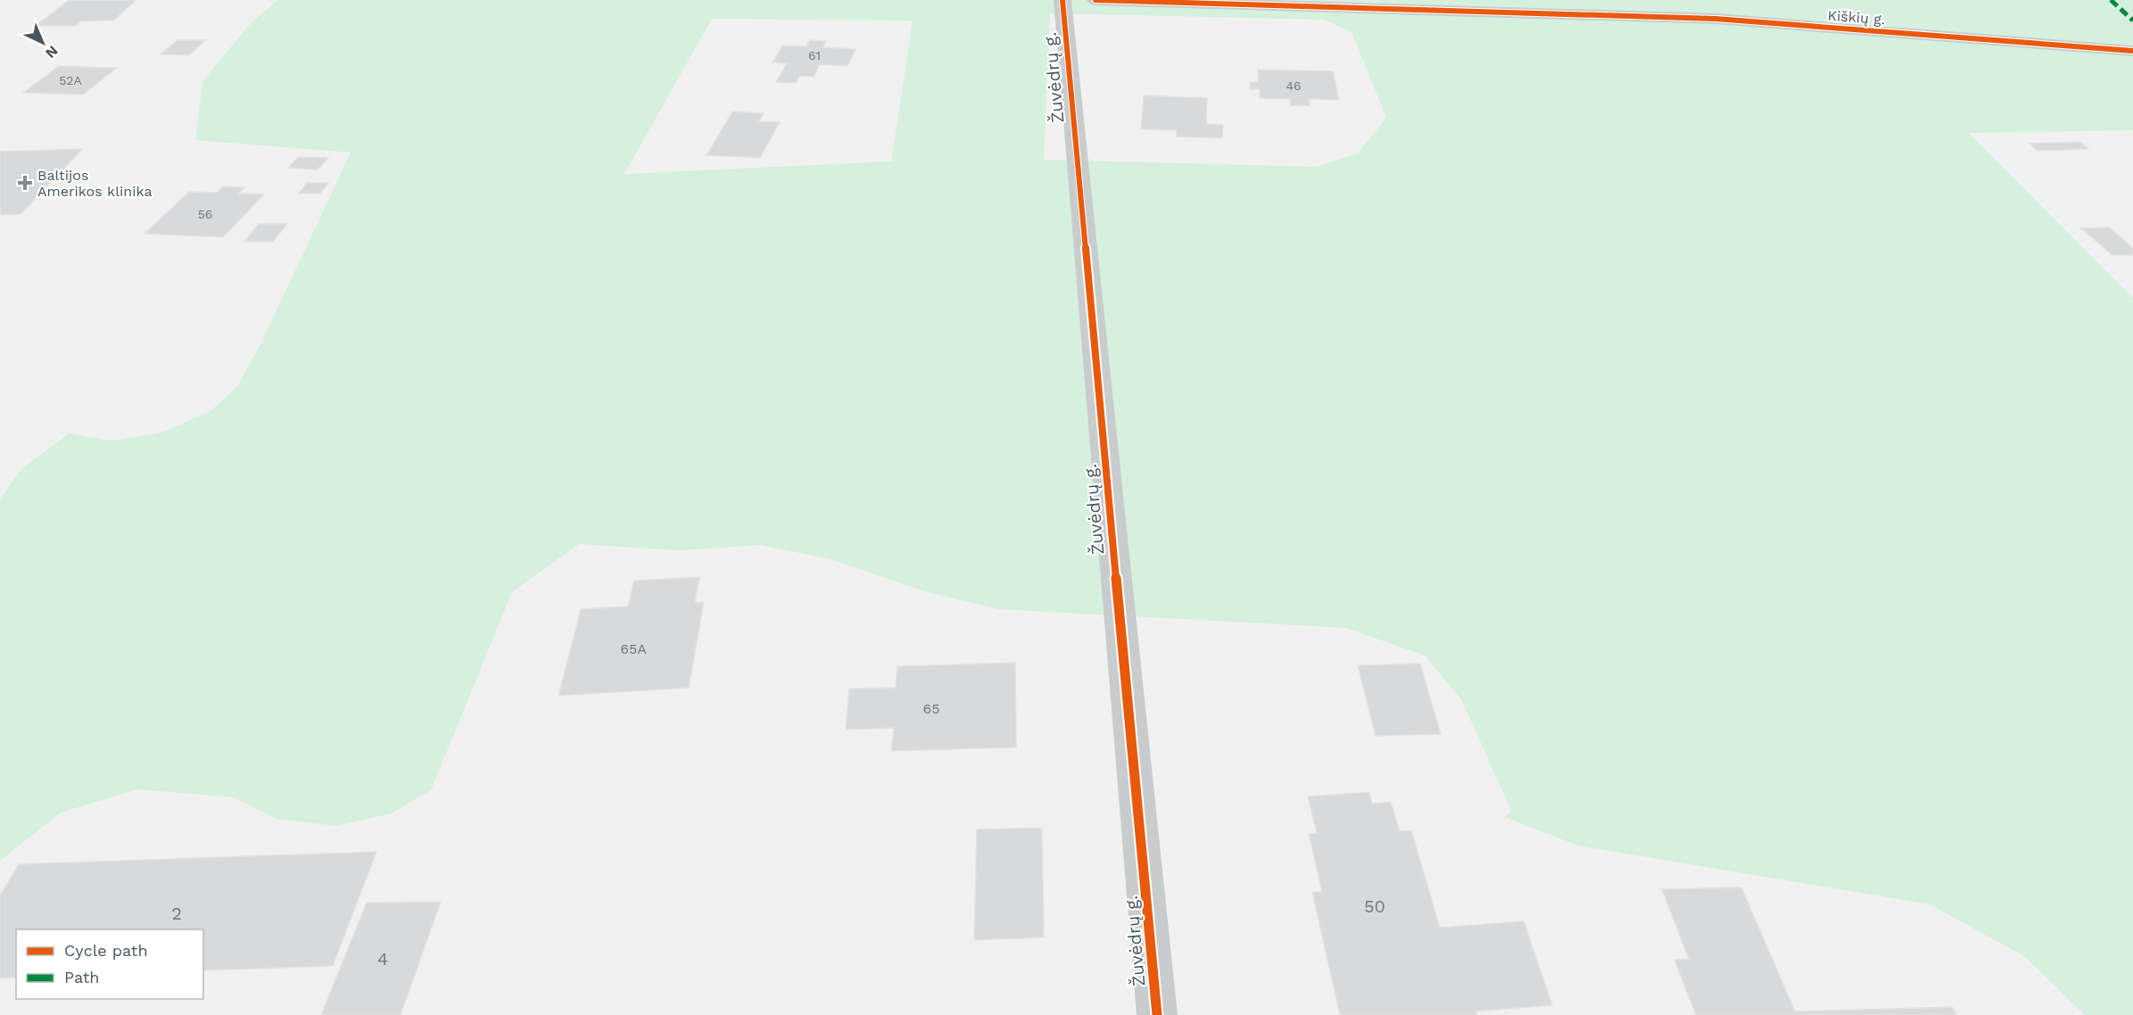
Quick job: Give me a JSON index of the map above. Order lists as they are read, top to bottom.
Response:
{
  "streets": {
    "street": ["Kiškių g.", "Žuvėdrų g."]
  },
  "places": {
    "health": ["Baltijos Amerikos klinika"]
  },
  "house_numbers": [
    "61",
    "52A",
    "46",
    "56",
    "65A",
    "65",
    "50",
    "2",
    "4"
  ],
  "legend": ["Cycle path", "Path"],
  "north": "bottom right"
}
